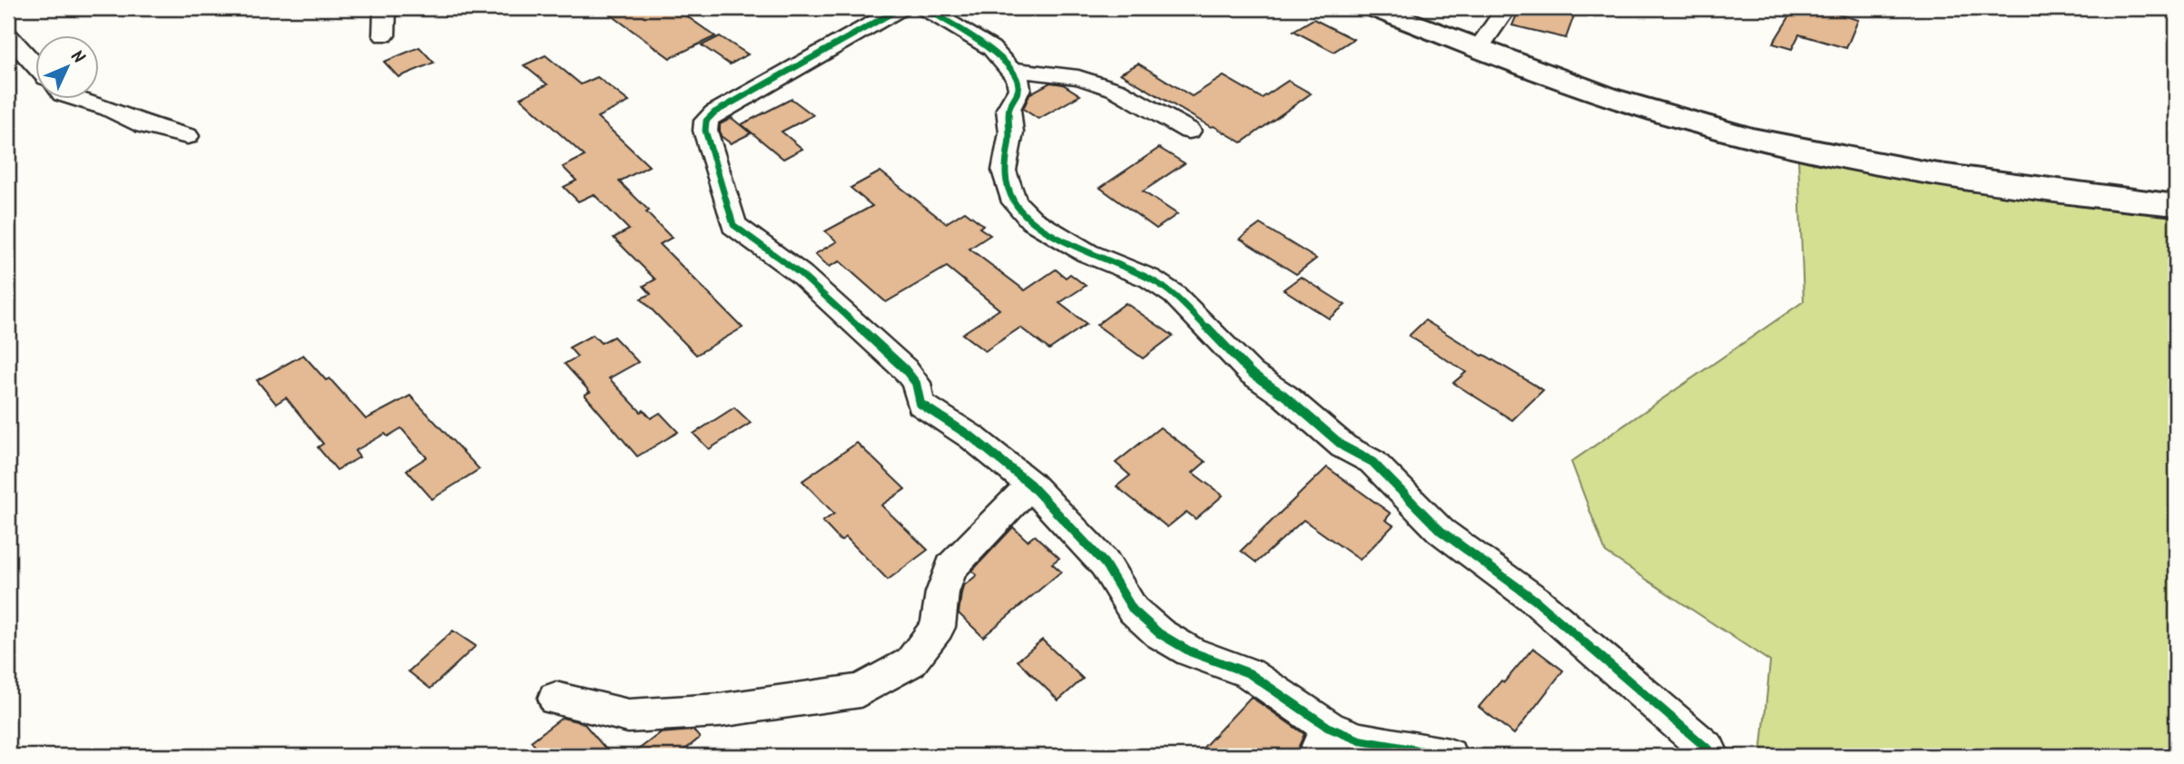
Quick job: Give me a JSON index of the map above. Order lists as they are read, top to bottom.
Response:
{
  "north": "top right"
}
